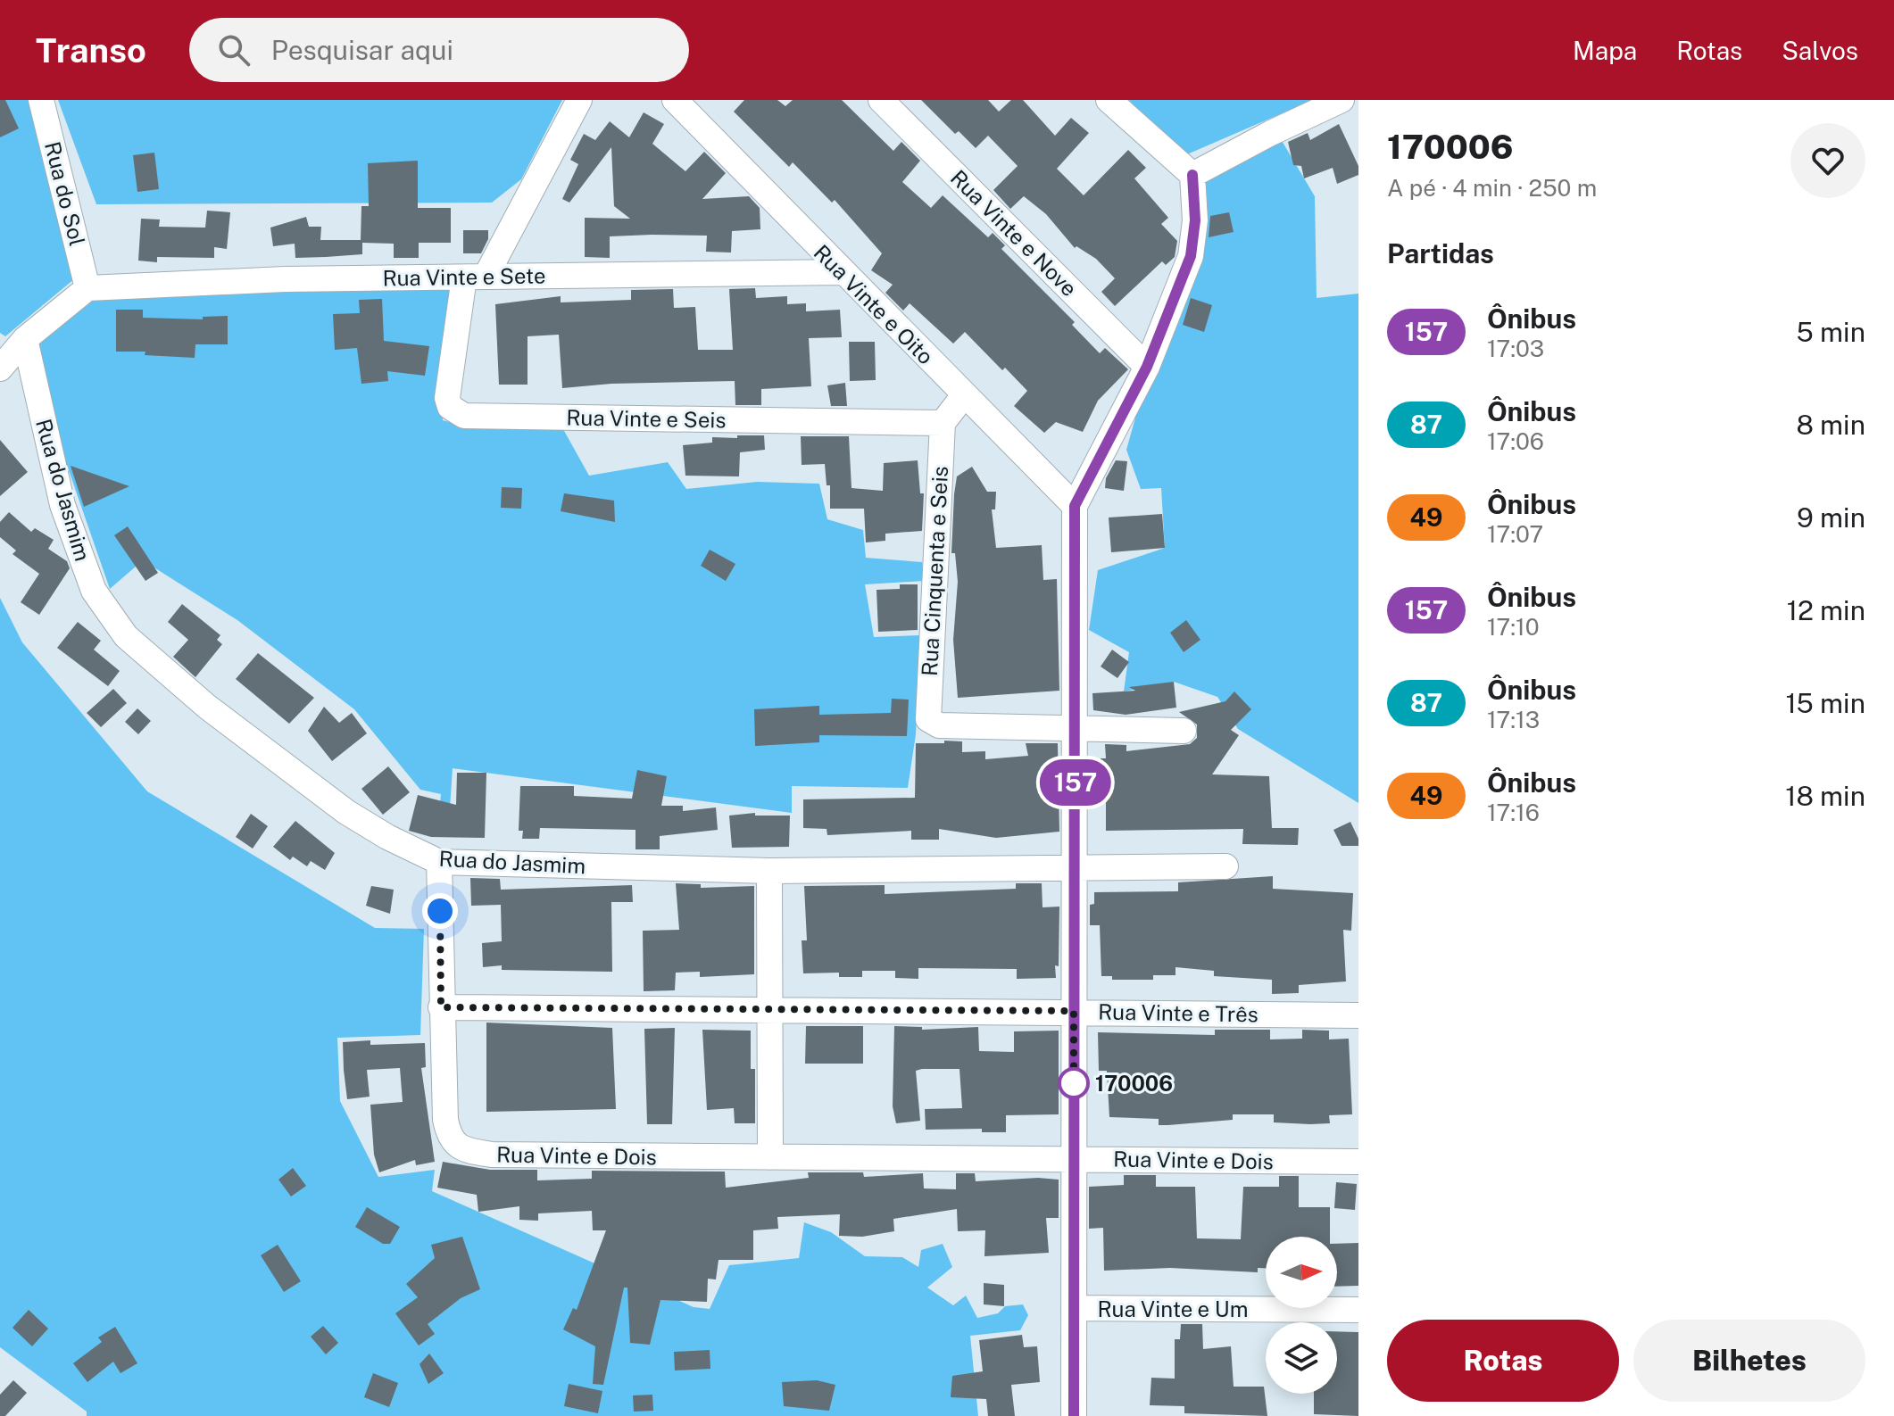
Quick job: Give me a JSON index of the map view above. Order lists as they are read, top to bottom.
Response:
{
  "streets": {
    "street": [
      "Rua do Sol",
      "Rua Vinte e Nove",
      "Rua Vinte e Sete",
      "Rua Vinte e Oito",
      "Rua Vinte e Seis",
      "Rua do Jasmim",
      "Rua Cinquenta e Seis",
      "Rua Vinte e Três",
      "Rua Vinte e Dois",
      "Rua Vinte e Um"
    ]
  },
  "crossings": [
    ["Rua do Sol", "Rua Vinte e Sete"],
    ["Rua Vinte e Sete", "Rua Vinte e Oito"],
    ["Rua Vinte e Sete", "Rua Vinte e Seis"],
    ["Rua Vinte e Seis", "Rua Cinquenta e Seis"],
    ["Rua do Jasmim", "Rua Vinte e Dois"],
    ["Rua Vinte e Três", "Rua Vinte e Dois"]
  ],
  "places": ["170006"],
  "lines": ["bus line 157"],
  "north": "right",
  "page": {
    "header": "Transo",
    "search": "Pesquisar aqui",
    "nav": ["Mapa", "Rotas", "Salvos"],
    "on_map": "157",
    "heading": [
      ["170006", "A pé · 4 min · 250 m"],
      "Partidas"
    ],
    "list": [
      {
        "mark": "157",
        "name": "Ônibus",
        "note": "17:03",
        "value": "5 min"
      },
      {
        "mark": "87",
        "name": "Ônibus",
        "note": "17:06",
        "value": "8 min"
      },
      {
        "mark": "49",
        "name": "Ônibus",
        "note": "17:07",
        "value": "9 min"
      },
      {
        "mark": "157",
        "name": "Ônibus",
        "note": "17:10",
        "value": "12 min"
      },
      {
        "mark": "87",
        "name": "Ônibus",
        "note": "17:13",
        "value": "15 min"
      },
      {
        "mark": "49",
        "name": "Ônibus",
        "note": "17:16",
        "value": "18 min"
      }
    ],
    "buttons": ["Rotas", "Bilhetes"]
  }
}
